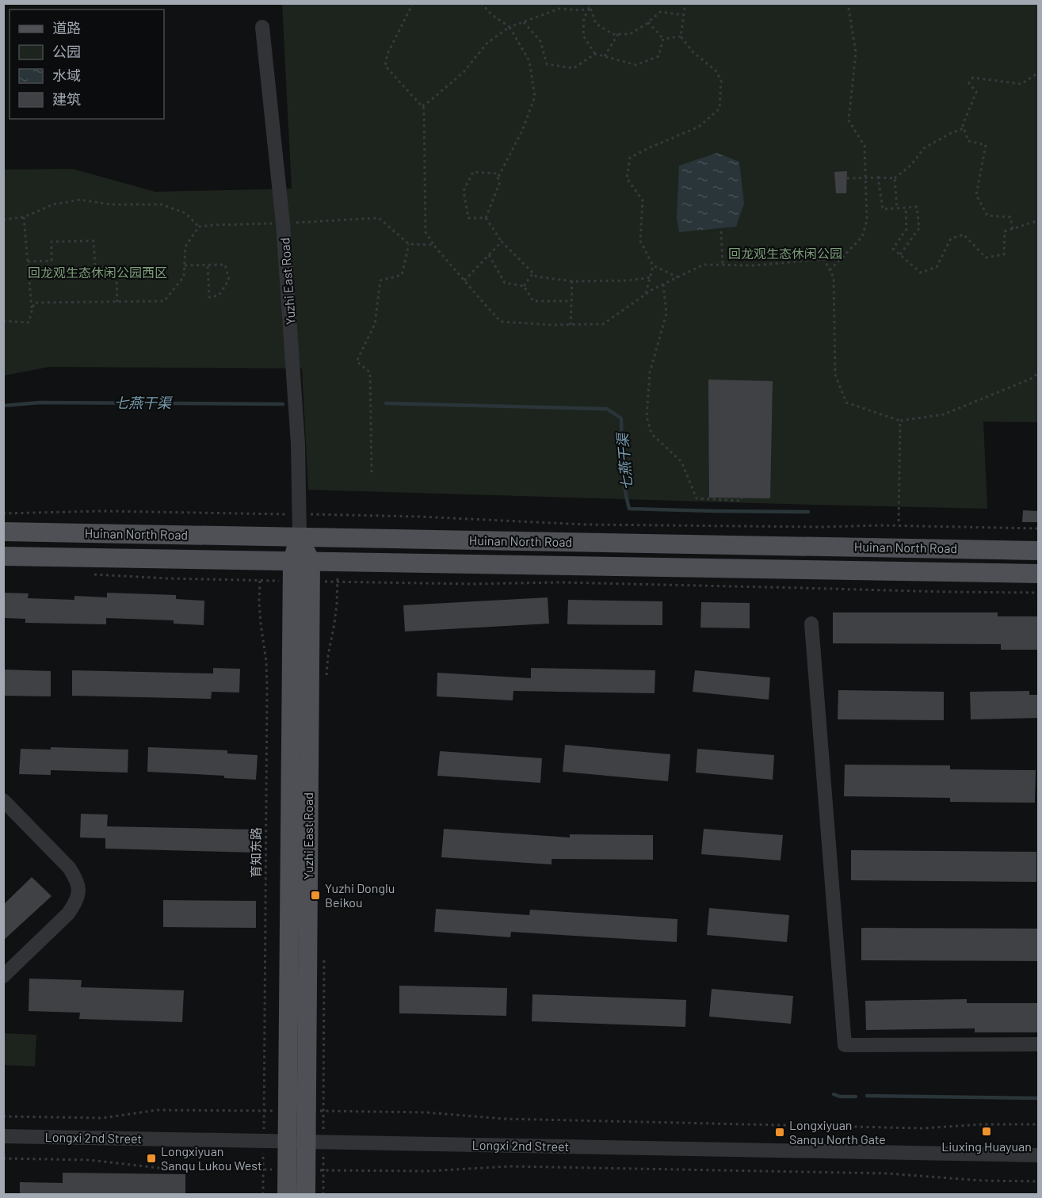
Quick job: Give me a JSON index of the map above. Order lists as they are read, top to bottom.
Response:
{
  "streets": {
    "main road": ["Yuzhi East Road", "Huinan North Road"],
    "street": ["Longxi 2nd Street"],
    "path": ["育知东路"]
  },
  "crossings": [
    ["Yuzhi East Road", "Huinan North Road"],
    ["Yuzhi East Road", "Longxi 2nd Street"]
  ],
  "water": ["七燕干渠"],
  "parks": ["回龙观生态休闲公园", "回龙观生态休闲公园西区"],
  "places": {
    "transit": [
      "Yuzhi Donglu Beikou",
      "Liuxing Huayuan",
      "Longxiyuan Sanqu North Gate",
      "Longxiyuan Sanqu Lukou West"
    ]
  },
  "legend": [
    "道路",
    "公园",
    "水域",
    "建筑"
  ]
}
